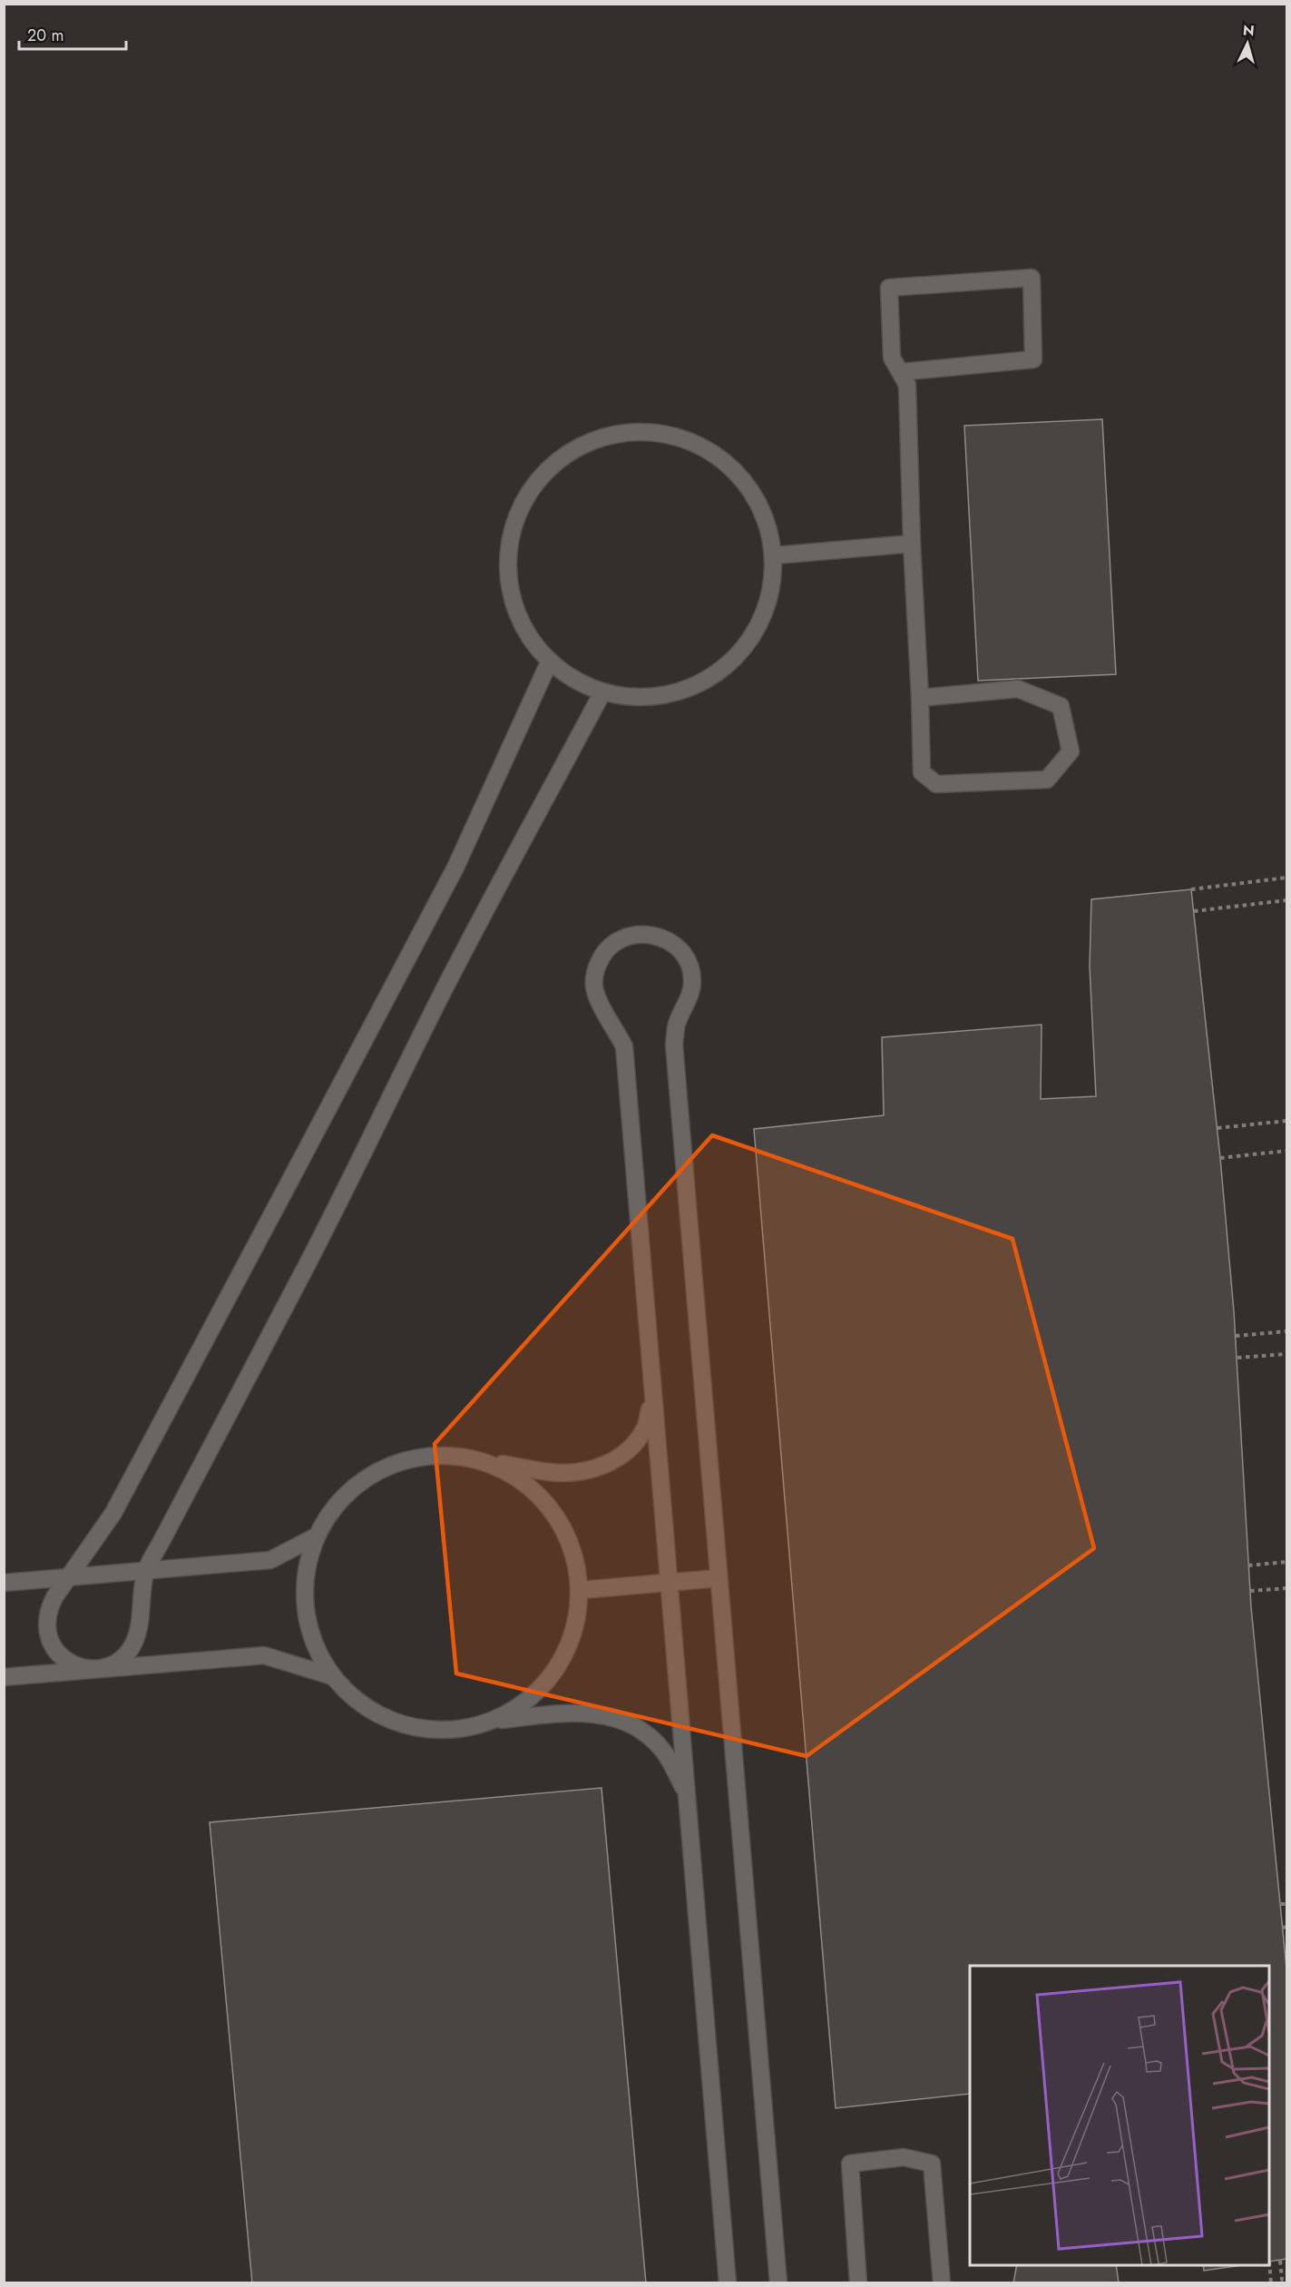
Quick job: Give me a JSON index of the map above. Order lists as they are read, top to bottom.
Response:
{
  "scale_bar": "20 m",
  "north": "top"
}
